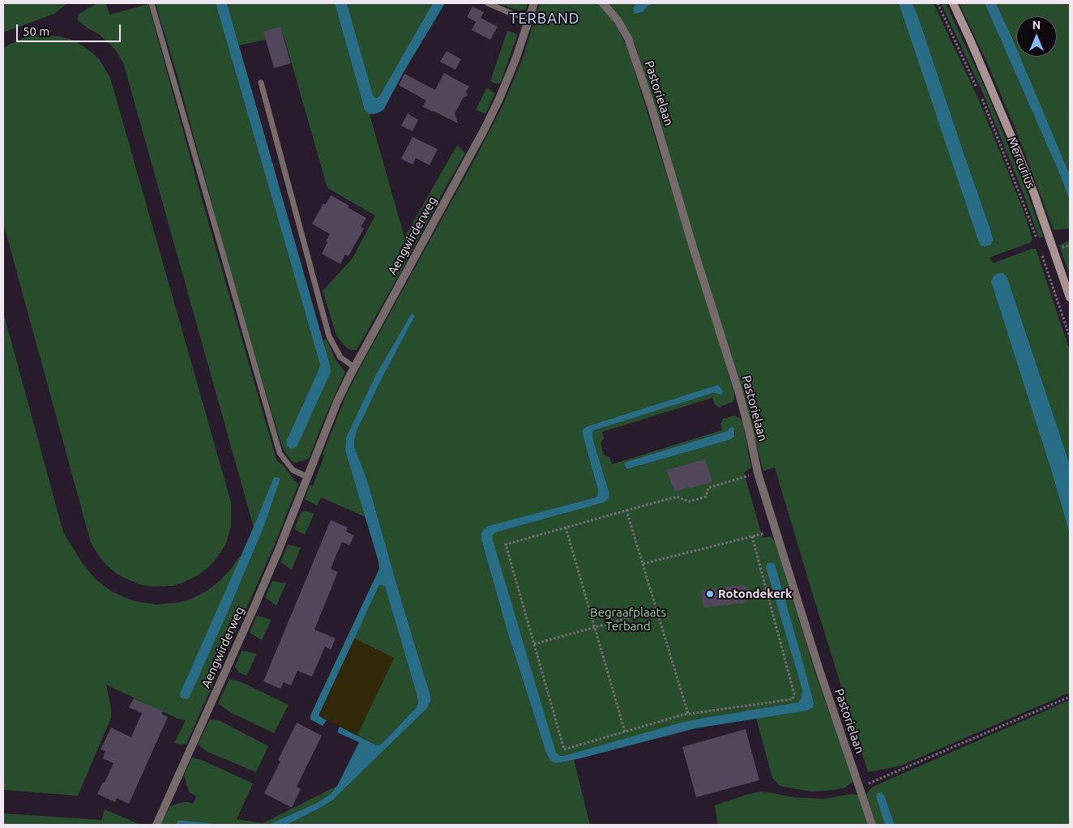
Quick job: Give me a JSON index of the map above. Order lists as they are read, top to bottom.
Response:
{
  "streets": {
    "street": ["Pastorielaan", "Mercurius", "Aengwirderweg"]
  },
  "districts": ["TERBAND"],
  "parks": ["Begraafplaats Terband"],
  "places": ["Rotondekerk"],
  "scale_bar": "50 m",
  "north": "top"
}
